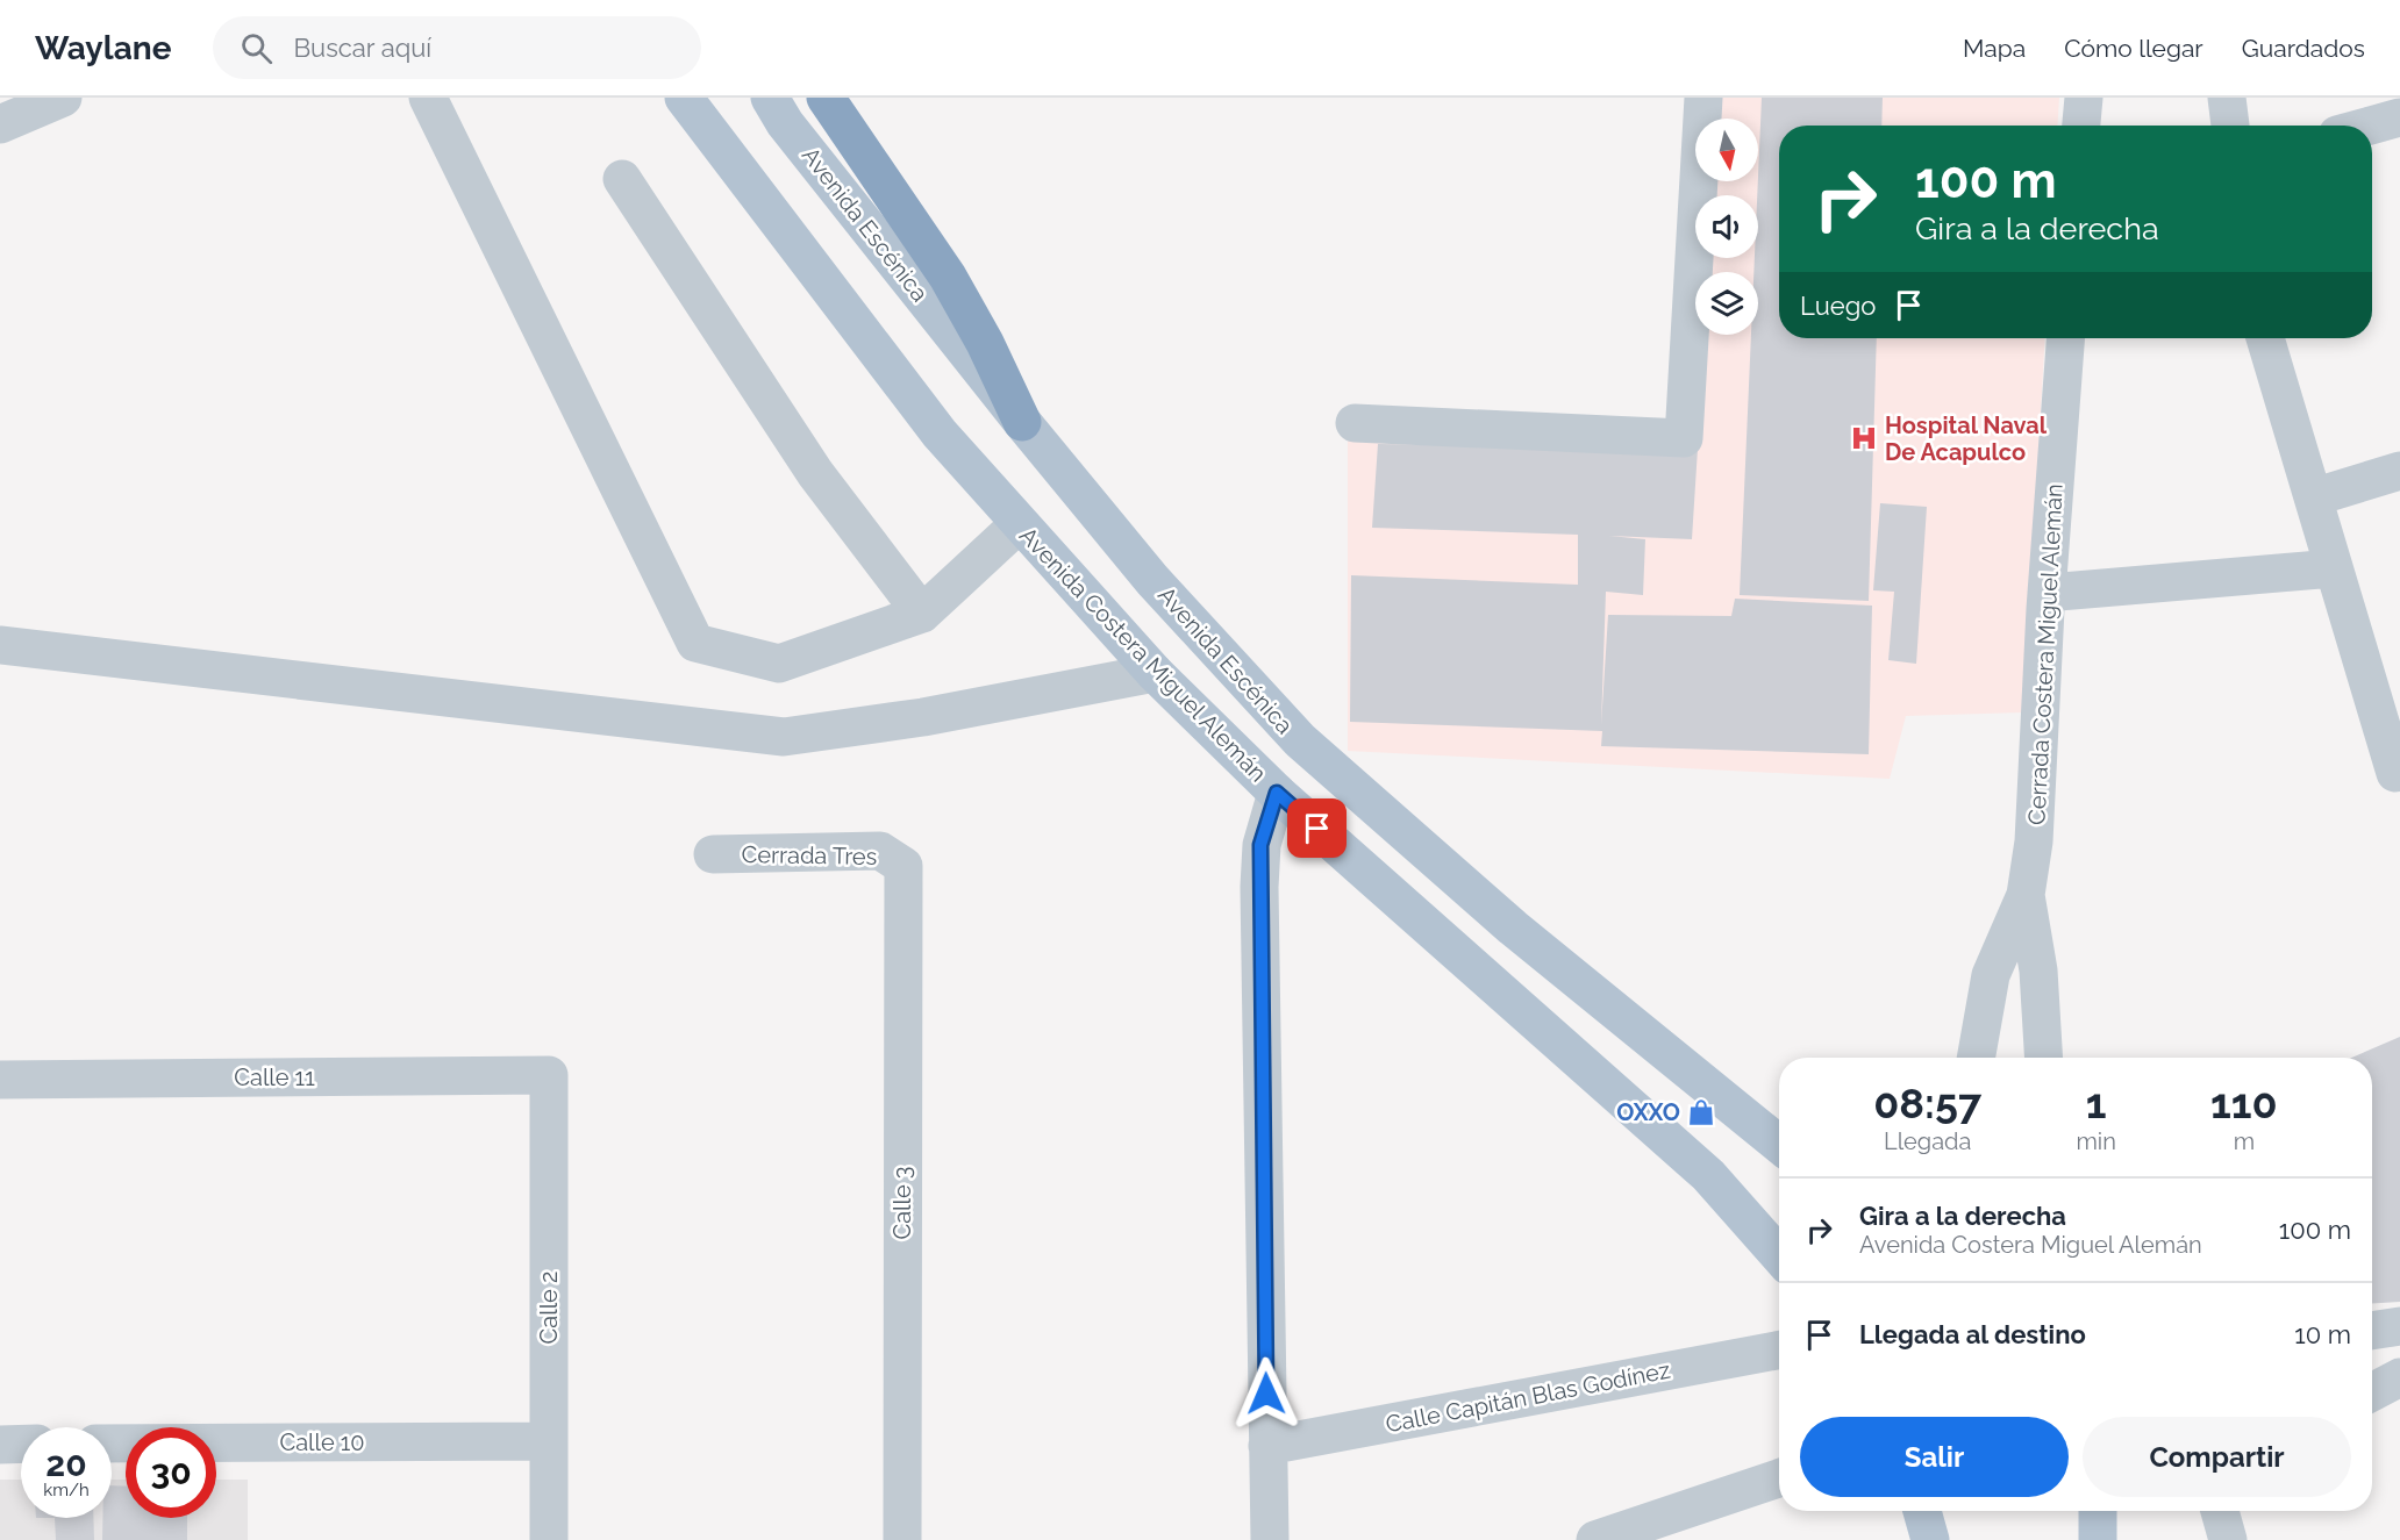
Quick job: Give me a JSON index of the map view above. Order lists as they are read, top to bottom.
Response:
{
  "streets": {
    "main road": ["Avenida Escénica", "Avenida Costera Miguel Alemán"],
    "street": [
      "Cerrada Costera Miguel Alemán",
      "Cerrada Tres",
      "Calle 11",
      "Calle 3",
      "Calle 2",
      "Calle Capitán Blas Godínez",
      "Calle 10"
    ]
  },
  "crossings": [
    ["Cerrada Tres", "Calle 3"],
    ["Calle 11", "Calle 2"],
    ["Calle 2", "Calle 10"]
  ],
  "places": {
    "hospital": ["Hospital Naval De Acapulco"],
    "shop": ["OXXO"]
  },
  "north": "bottom",
  "page": {
    "header": "Waylane",
    "search": "Buscar aquí",
    "nav": ["Mapa", "Cómo llegar", "Guardados"],
    "turn": ["100 m", "Gira a la derecha"],
    "then": "Luego",
    "eta": [
      "08:57",
      "Llegada",
      "1",
      "min",
      "110",
      "m"
    ],
    "list": [
      {
        "name": "Gira a la derecha",
        "note": "Avenida Costera Miguel Alemán",
        "value": "100 m"
      },
      {
        "name": "Llegada al destino",
        "value": "10 m"
      }
    ],
    "buttons": ["Salir", "Compartir"],
    "speed": "20 km/h",
    "limit": "30"
  }
}
